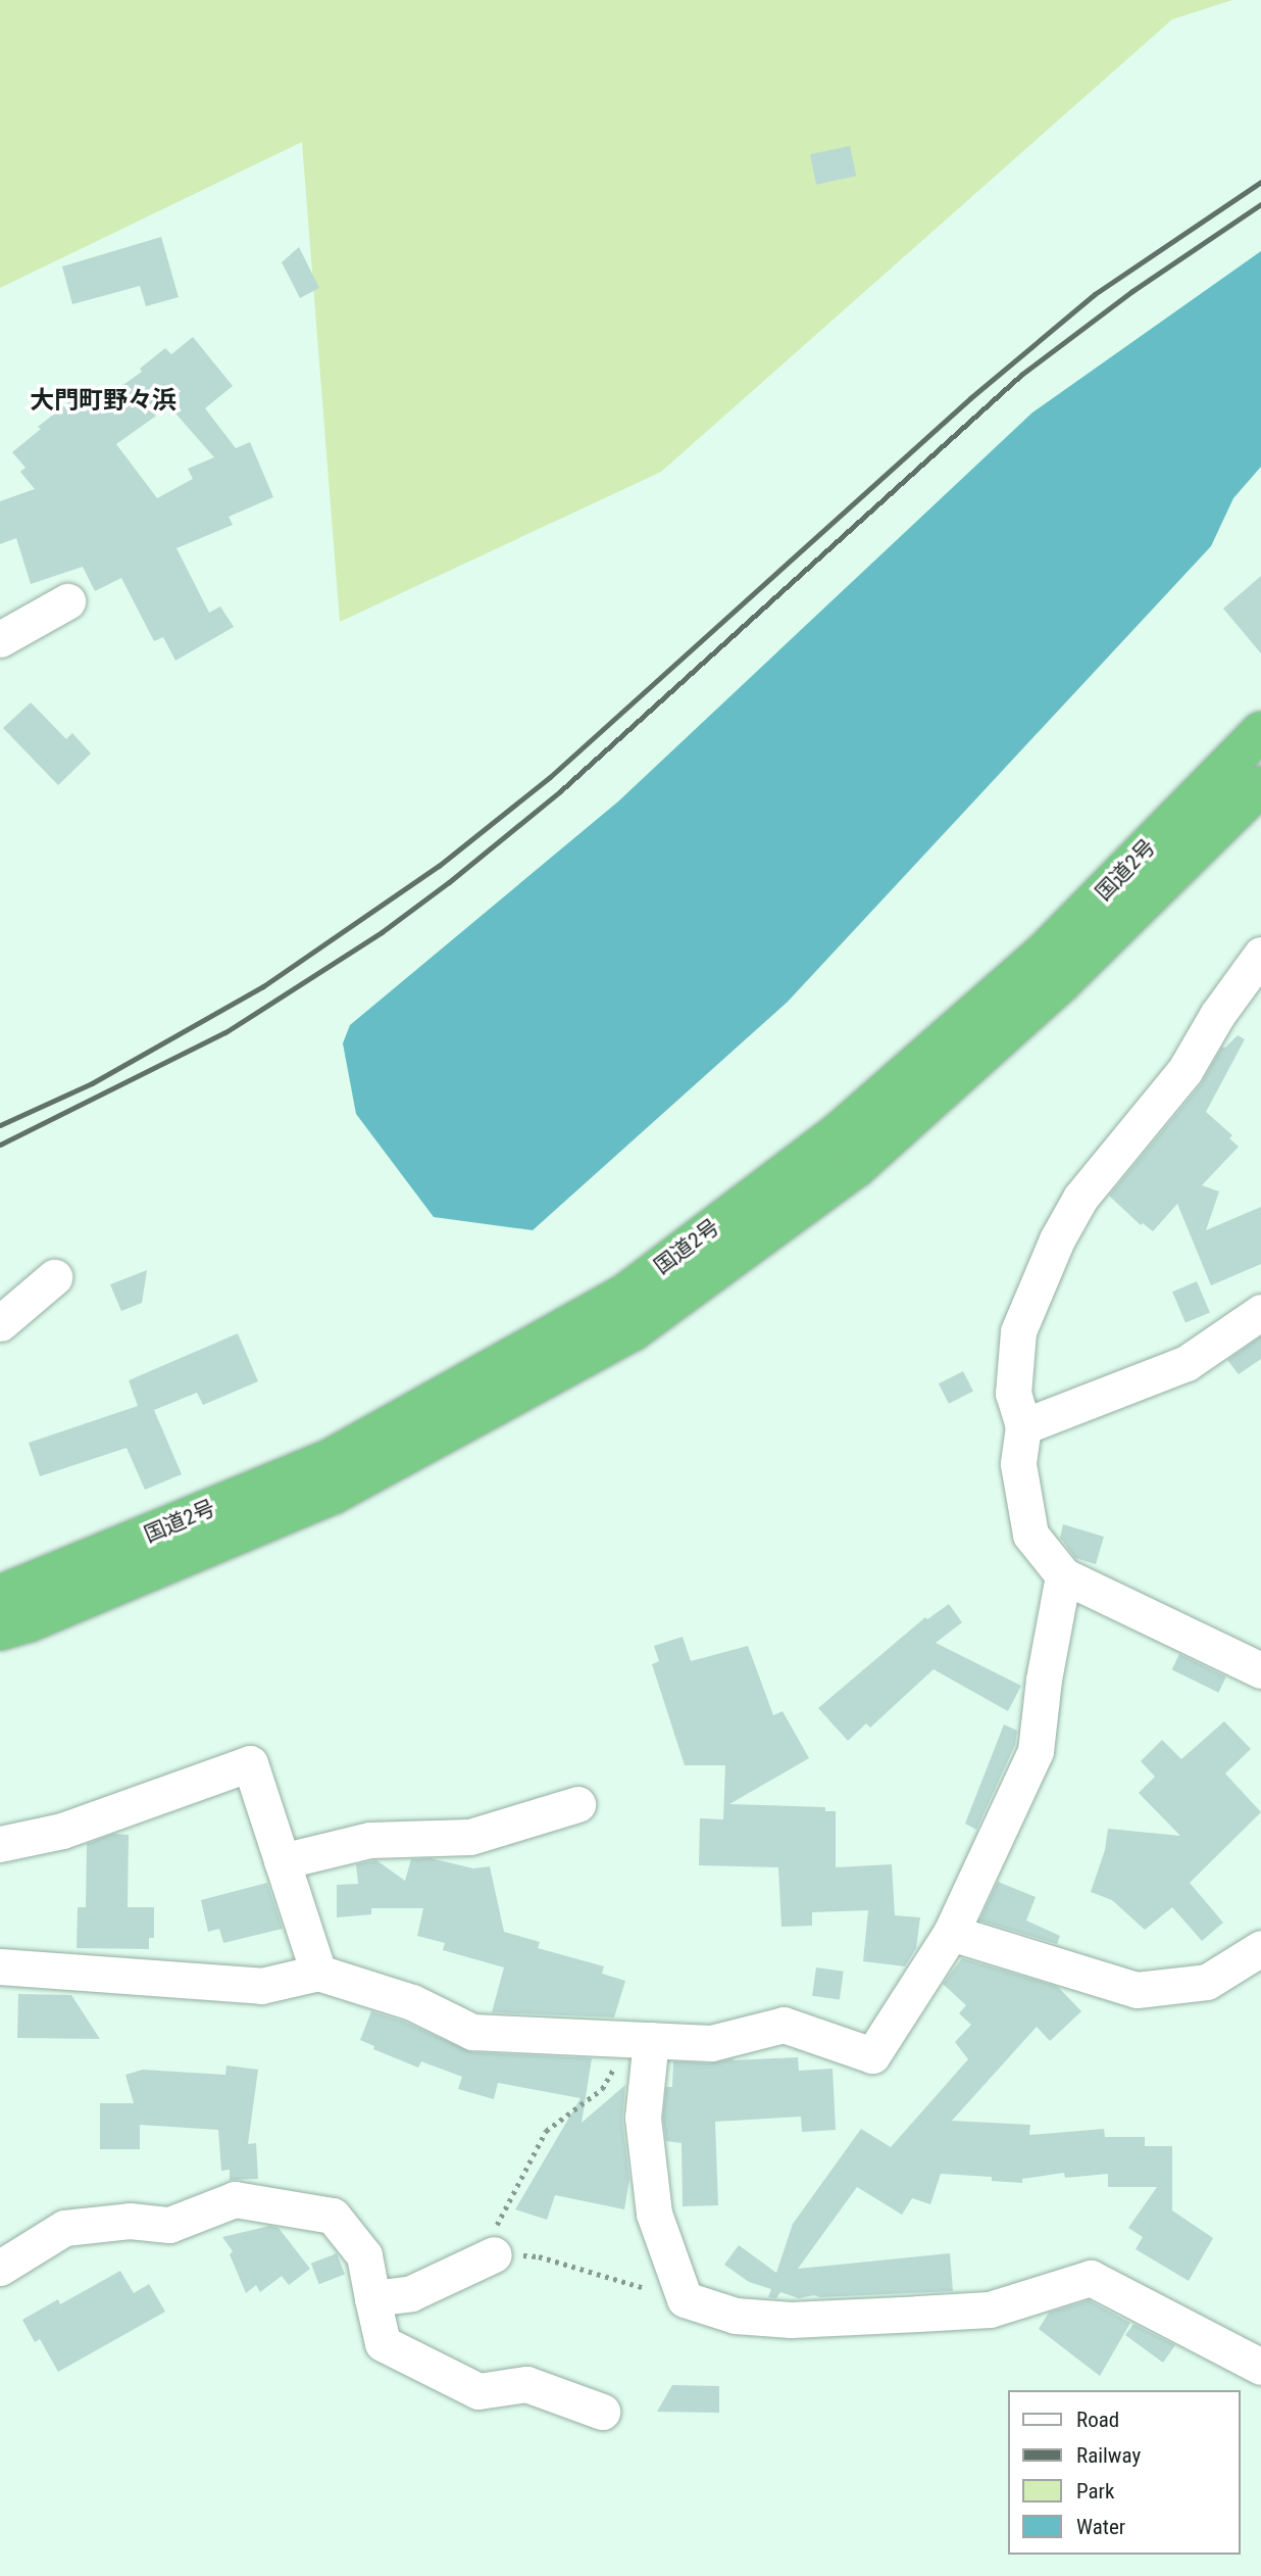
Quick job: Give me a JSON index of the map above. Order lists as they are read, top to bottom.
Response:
{
  "streets": {
    "highway": ["国道2号"]
  },
  "districts": ["大門町野々浜"],
  "legend": [
    "Road",
    "Railway",
    "Park",
    "Water"
  ]
}
